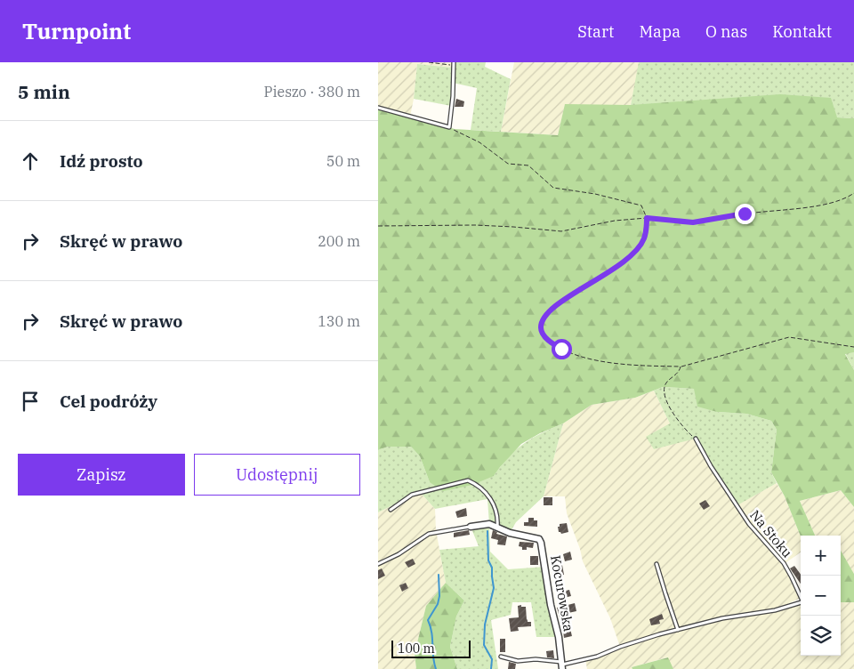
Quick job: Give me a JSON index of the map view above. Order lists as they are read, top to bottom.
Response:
{
  "streets": {
    "street": ["Kocurowska"],
    "lane": ["Na Stoku"]
  },
  "crossings": [
    ["Na Stoku", "Kocurowska"]
  ],
  "scale_bar": "100 m",
  "page": {
    "header": "Turnpoint",
    "nav": [
      "Start",
      "Mapa",
      "O nas",
      "Kontakt"
    ],
    "heading": ["5 min", "Pieszo · 380 m"],
    "list": [
      ["Idź prosto", "50 m"],
      ["Skręć w prawo", "200 m"],
      ["Skręć w prawo", "130 m"],
      "Cel podróży"
    ],
    "buttons": ["Zapisz", "Udostępnij"],
    "map_buttons": ["+", "−"],
    "scale": "100 m"
  }
}
